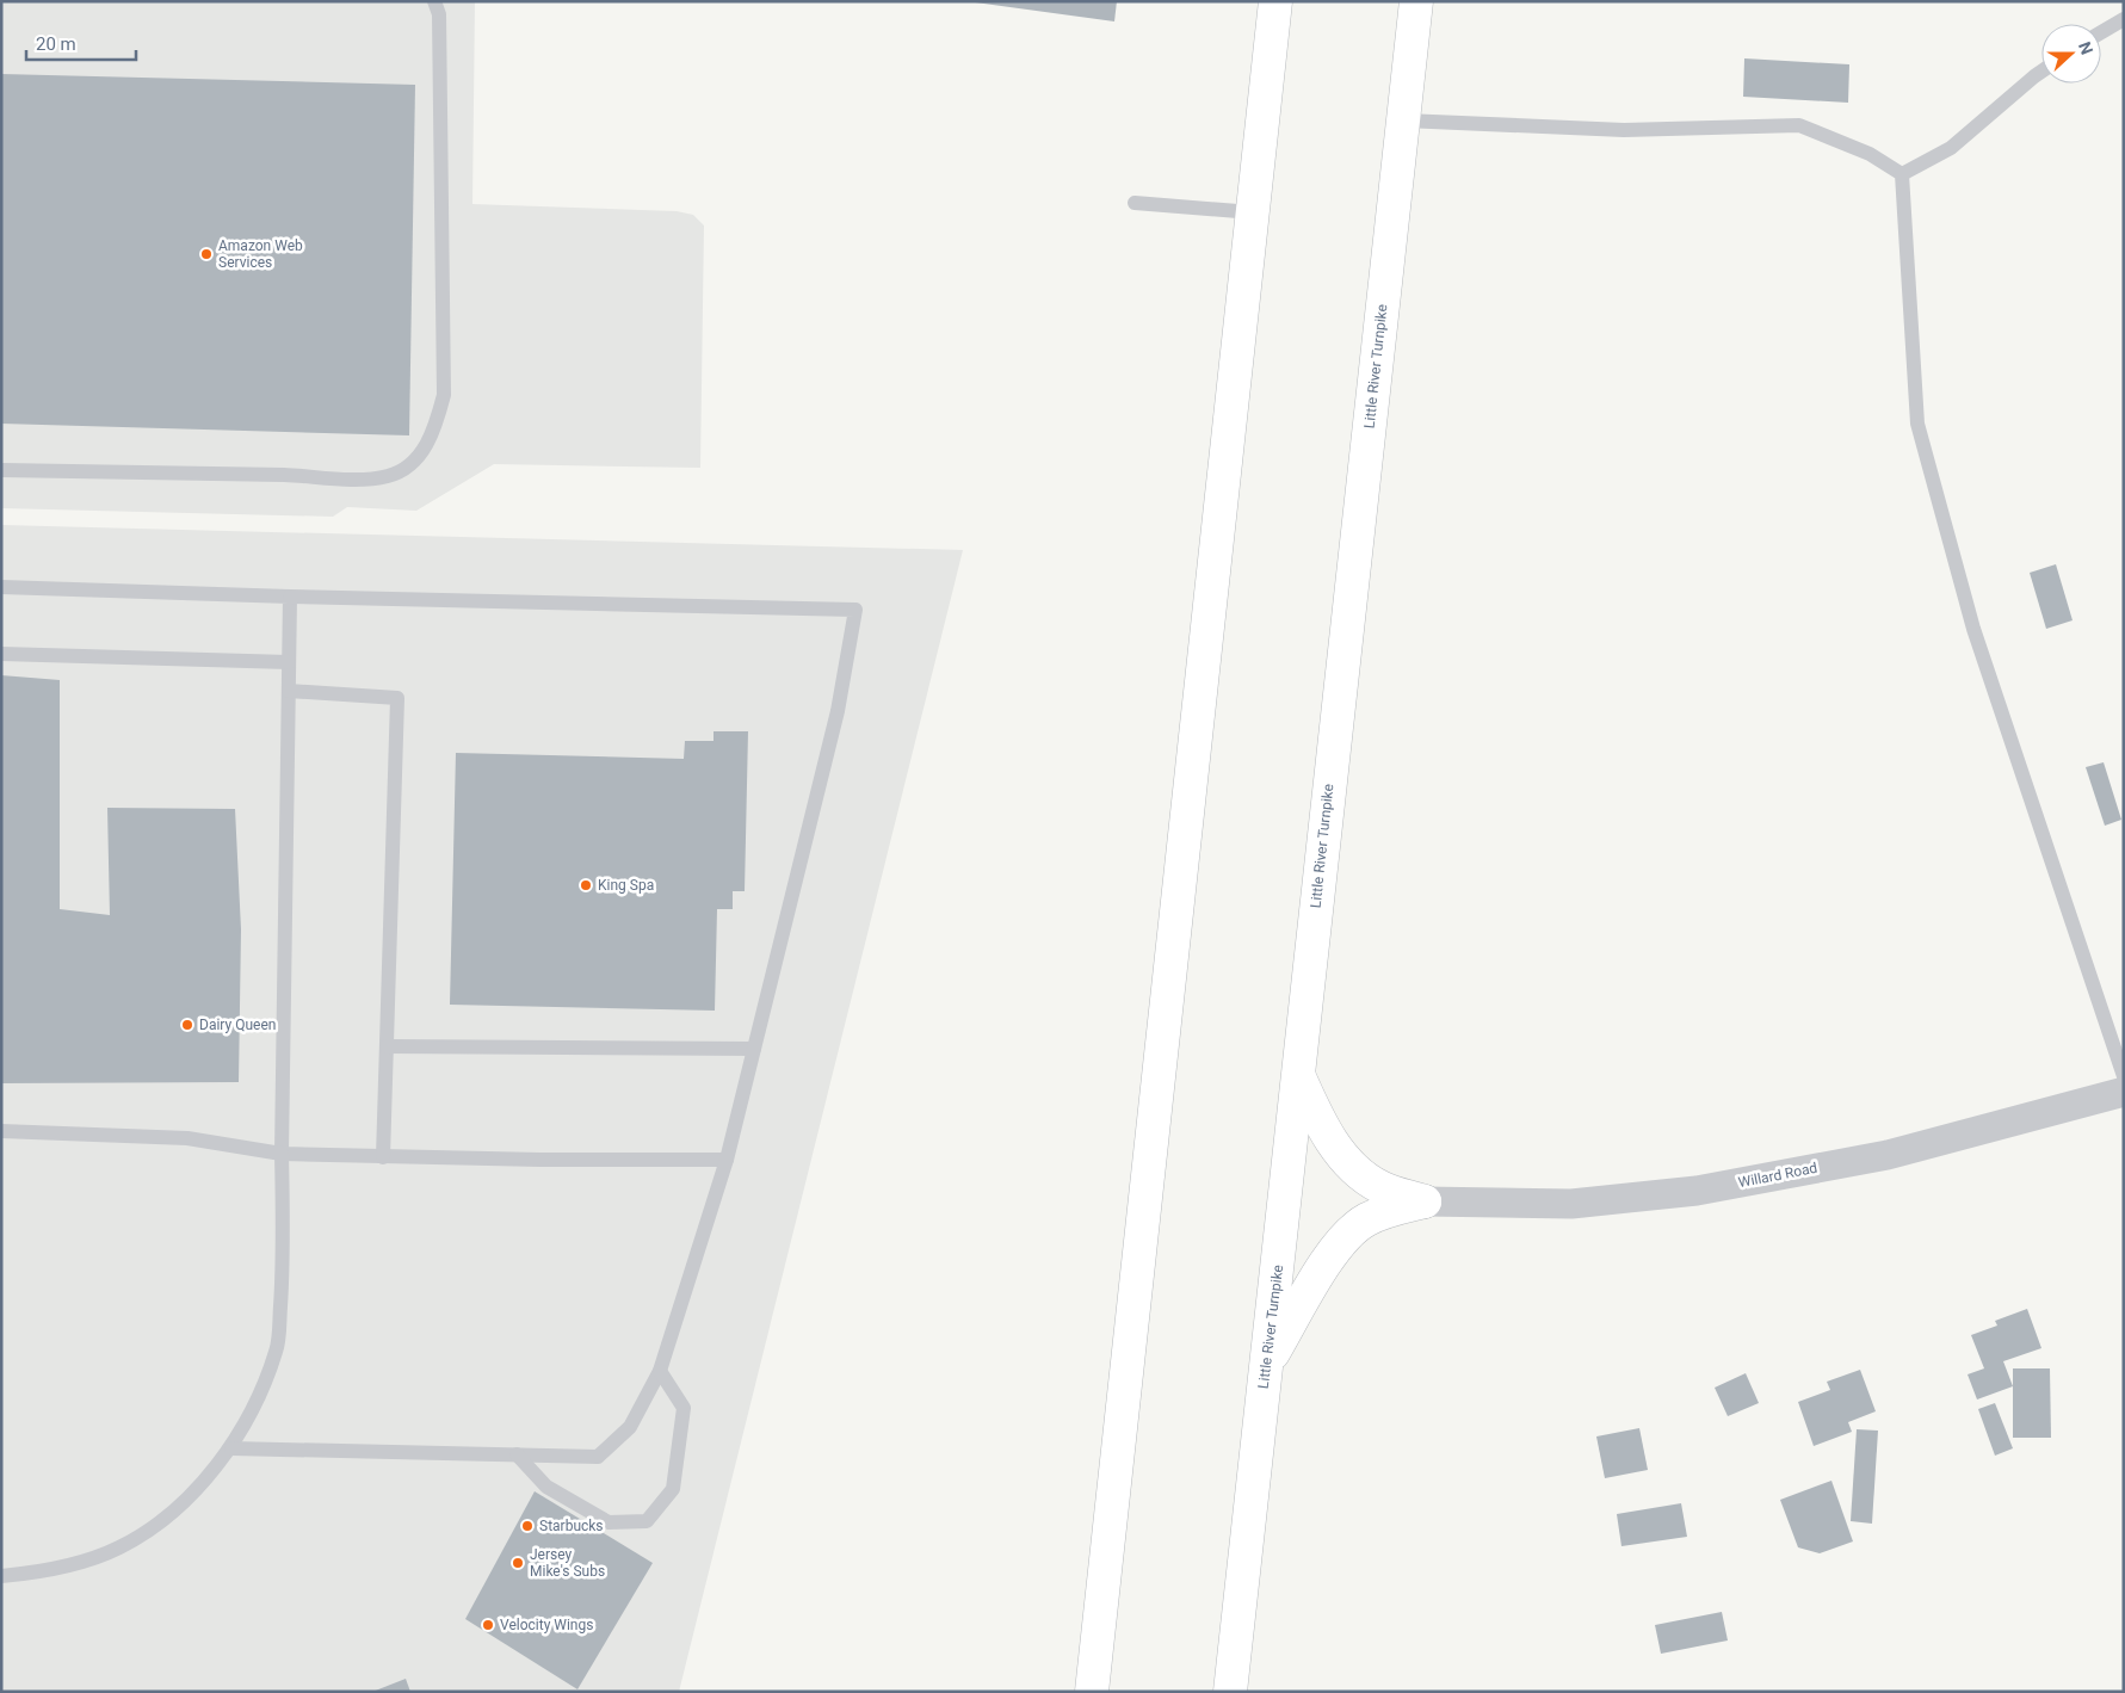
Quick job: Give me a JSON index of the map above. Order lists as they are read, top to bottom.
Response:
{
  "streets": {
    "highway": ["Little River Turnpike"],
    "street": ["Willard Road"]
  },
  "places": [
    "Amazon Web Services",
    "King Spa",
    "Dairy Queen",
    "Starbucks",
    "Jersey Mike's Subs",
    "Velocity Wings"
  ],
  "scale_bar": "20 m",
  "north": "right"
}
